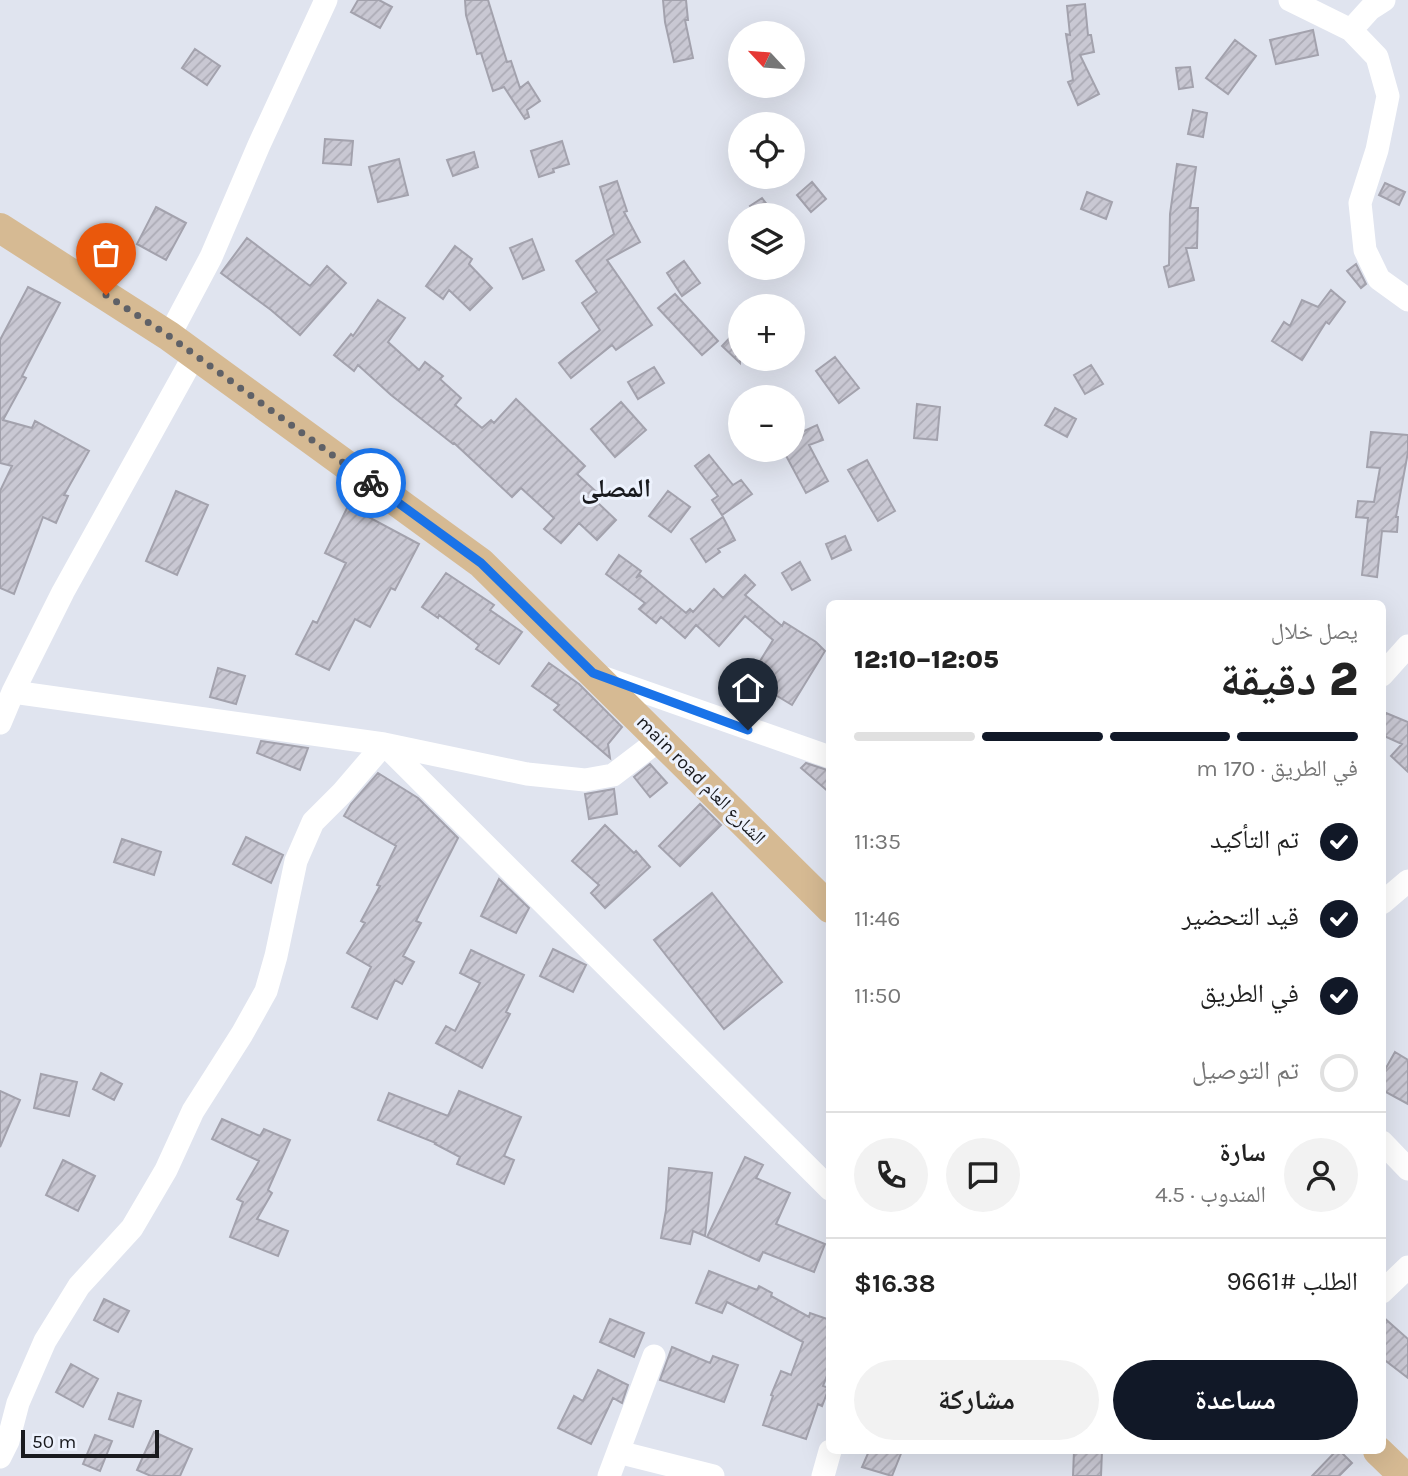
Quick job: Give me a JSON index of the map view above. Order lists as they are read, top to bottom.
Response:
{
  "streets": {
    "main road": ["main road الشارع العام"]
  },
  "districts": ["المصلى"],
  "scale_bar": "50 m",
  "north": "top left",
  "page": {
    "map_buttons": ["+", "−"],
    "heading": ["2 دقيقة", "يصل خلال", "12:05–12:10"],
    "panel": [
      "سارة",
      "المندوب · 4.5",
      "الطلب #9661",
      "$16.38"
    ],
    "bar": "في الطريق · 170 m",
    "list": [
      ["تم التأكيد", "11:35"],
      ["قيد التحضير", "11:46"],
      ["في الطريق", "11:50"],
      "تم التوصيل"
    ],
    "buttons": ["مساعدة", "مشاركة"],
    "scale": "50 m"
  }
}
